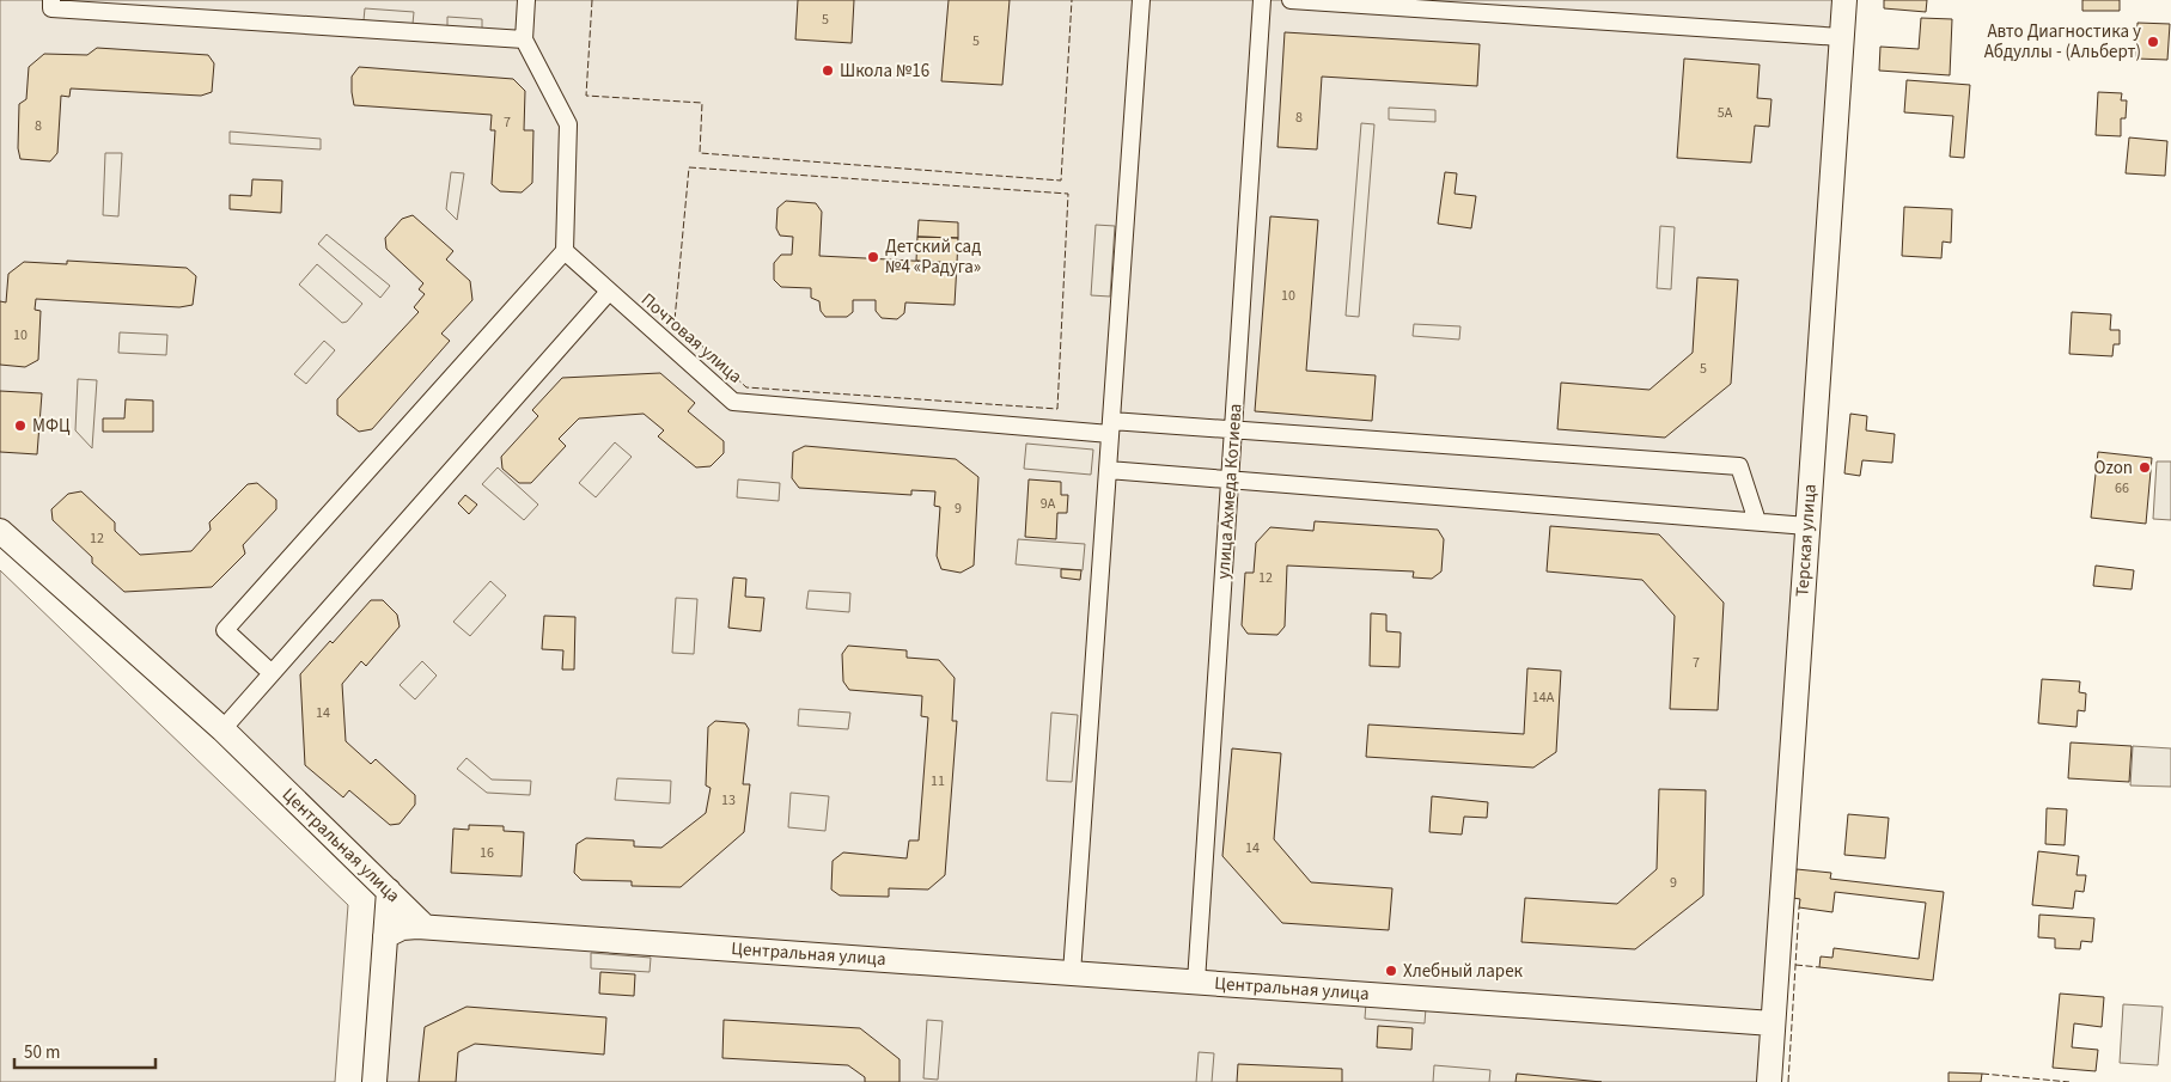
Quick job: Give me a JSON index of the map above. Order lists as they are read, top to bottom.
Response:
{
  "streets": {
    "street": [
      "Почтовая улица",
      "улица Ахмеда Котиева",
      "Терская улица",
      "Центральная улица"
    ]
  },
  "crossings": [
    ["Почтовая улица", "улица Ахмеда Котиева"],
    ["улица Ахмеда Котиева", "Центральная улица"],
    ["Терская улица", "Центральная улица"]
  ],
  "places": [
    "Авто Диагностика у Абдуллы - (Альберт)",
    "Школа №16",
    "Детский сад №4 «Радуга»",
    "МФЦ",
    "Ozon",
    "Хлебный ларек"
  ],
  "house_numbers": [
    "5",
    "5",
    "5А",
    "8",
    "7",
    "8",
    "10",
    "10",
    "5",
    "66",
    "9А",
    "9",
    "12",
    "12",
    "7",
    "14А",
    "14",
    "11",
    "13",
    "14",
    "16",
    "9"
  ],
  "scale_bar": "50 m"
}
